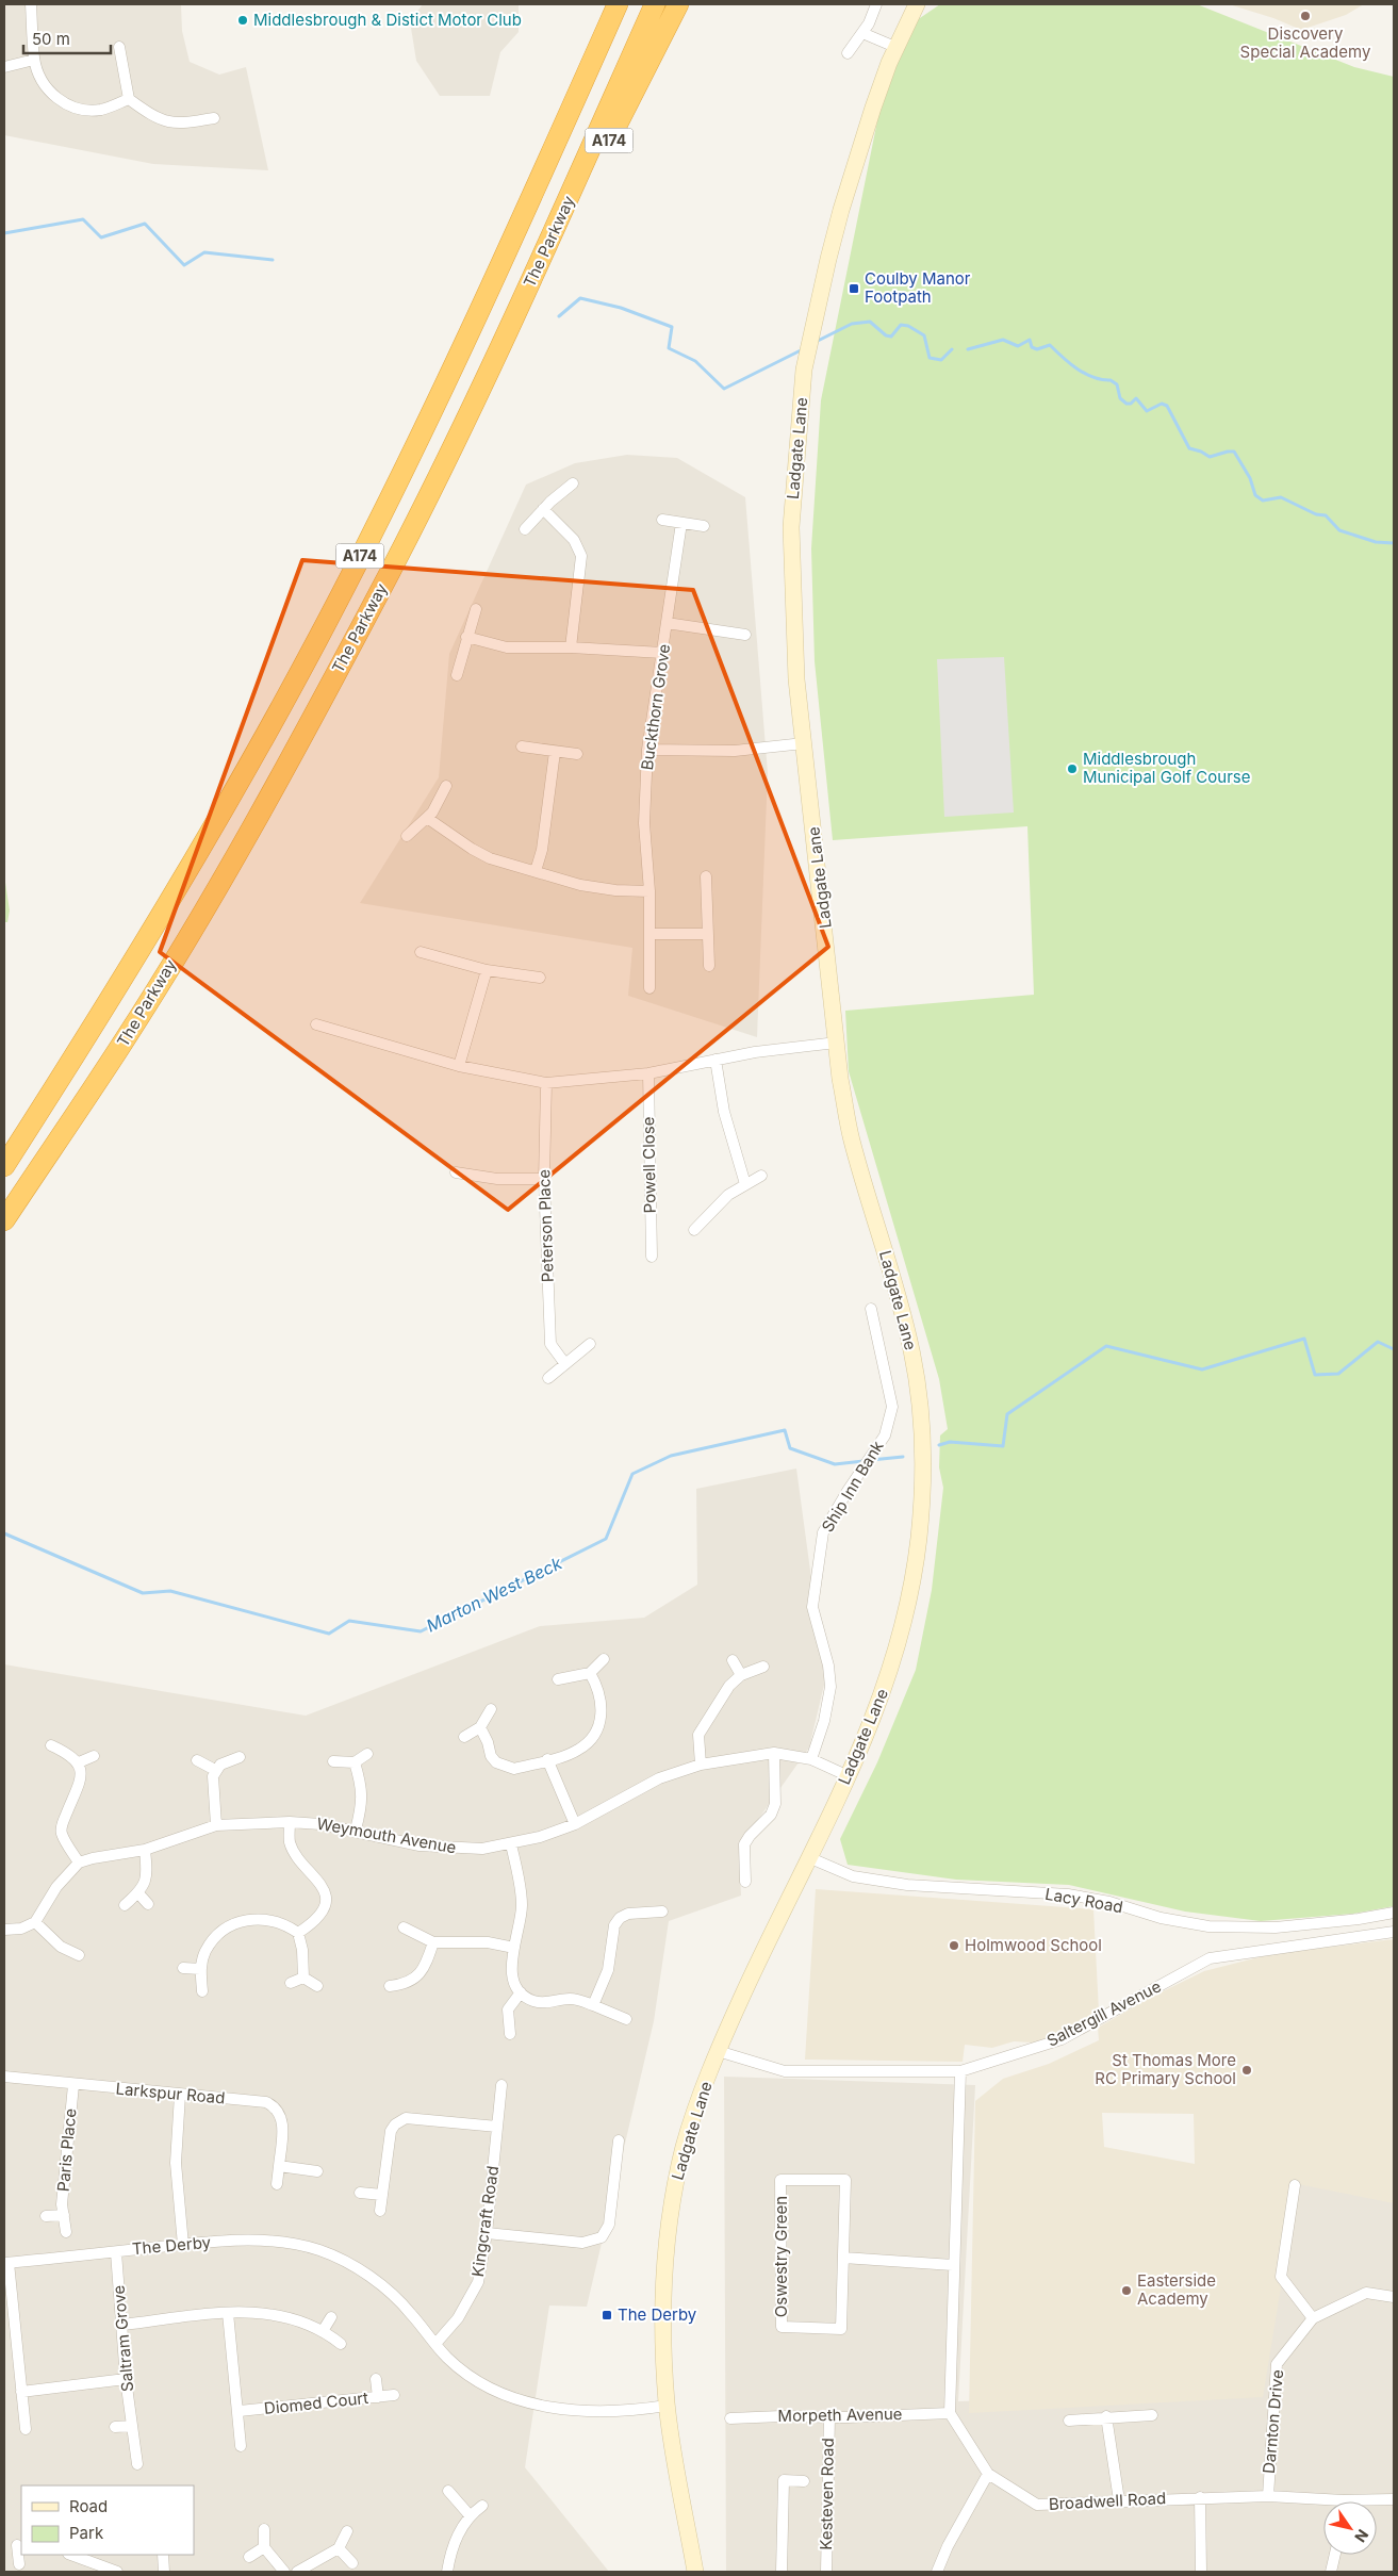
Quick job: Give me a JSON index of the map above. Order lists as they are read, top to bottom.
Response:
{
  "streets": {
    "highway": ["A174", "The Parkway"],
    "main road": ["Ladgate Lane"],
    "street": [
      "Buckthorn Grove",
      "Powell Close",
      "Peterson Place",
      "Ship Inn Bank",
      "Weymouth Avenue",
      "Lacy Road",
      "Saltergill Avenue",
      "Larkspur Road",
      "Paris Place",
      "Kingcraft Road",
      "The Derby",
      "Oswestry Green",
      "Saltram Grove",
      "Diomed Court",
      "Morpeth Avenue",
      "Darnton Drive",
      "Kesteven Road",
      "Broadwell Road"
    ]
  },
  "crossings": [
    ["A174", "The Parkway"],
    ["Ladgate Lane", "Weymouth Avenue"],
    ["Ladgate Lane", "Lacy Road"],
    ["Ladgate Lane", "Saltergill Avenue"],
    ["Ladgate Lane", "The Derby"],
    ["Ship Inn Bank", "Weymouth Avenue"],
    ["Larkspur Road", "Paris Place"],
    ["Kingcraft Road", "The Derby"],
    ["The Derby", "Saltram Grove"],
    ["Morpeth Avenue", "Kesteven Road"],
    ["Morpeth Avenue", "Broadwell Road"],
    ["Darnton Drive", "Broadwell Road"]
  ],
  "water": ["Marton West Beck"],
  "places": {
    "other": [
      "Discovery Special Academy",
      "Middlesbrough & Distict Motor Club",
      "Middlesbrough Municipal Golf Course",
      "Holmwood School",
      "St Thomas More RC Primary School",
      "Easterside Academy"
    ],
    "transit": ["Coulby Manor Footpath", "The Derby"]
  },
  "legend": ["Road", "Park"],
  "scale_bar": "50 m",
  "north": "bottom right"
}
